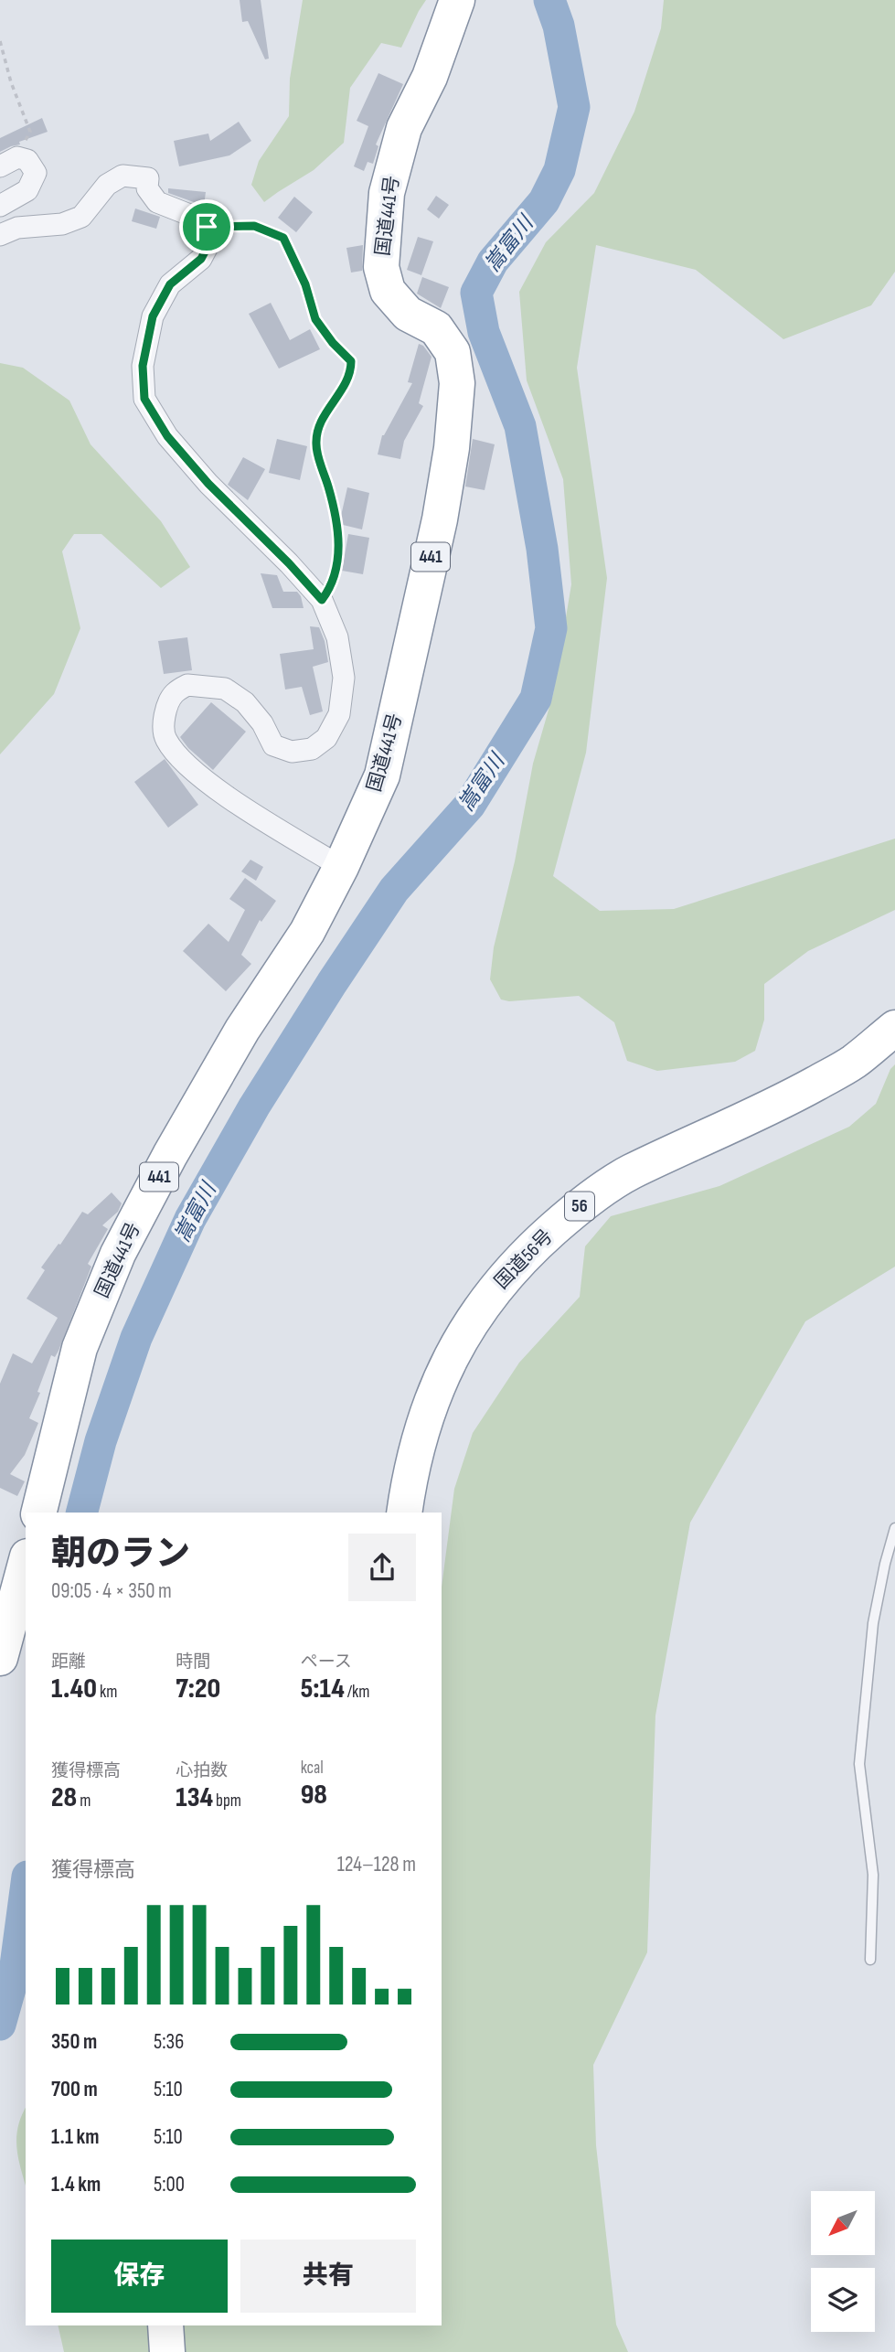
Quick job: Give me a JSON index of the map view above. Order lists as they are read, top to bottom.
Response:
{
  "streets": {
    "highway": [
      "国道441号",
      "441",
      "56",
      "国道56号"
    ]
  },
  "water": ["嵩富川"],
  "north": "bottom left",
  "page": {
    "heading": ["朝のラン", "09:05 · 4 × 350 m"],
    "stats": [
      ["距離", "1.40 km"],
      ["時間", "7:20"],
      ["ペース", "5:14 /km"],
      ["獲得標高", "28 m"],
      ["心拍数", "134 bpm"],
      ["kcal", "98"]
    ],
    "chart": ["獲得標高", "124–128 m"],
    "list": [
      {
        "name": "350 m",
        "note": "5:36"
      },
      {
        "name": "700 m",
        "note": "5:10"
      },
      {
        "name": "1.1 km",
        "note": "5:10"
      },
      {
        "name": "1.4 km",
        "note": "5:00"
      }
    ],
    "buttons": ["保存", "共有"]
  }
}
